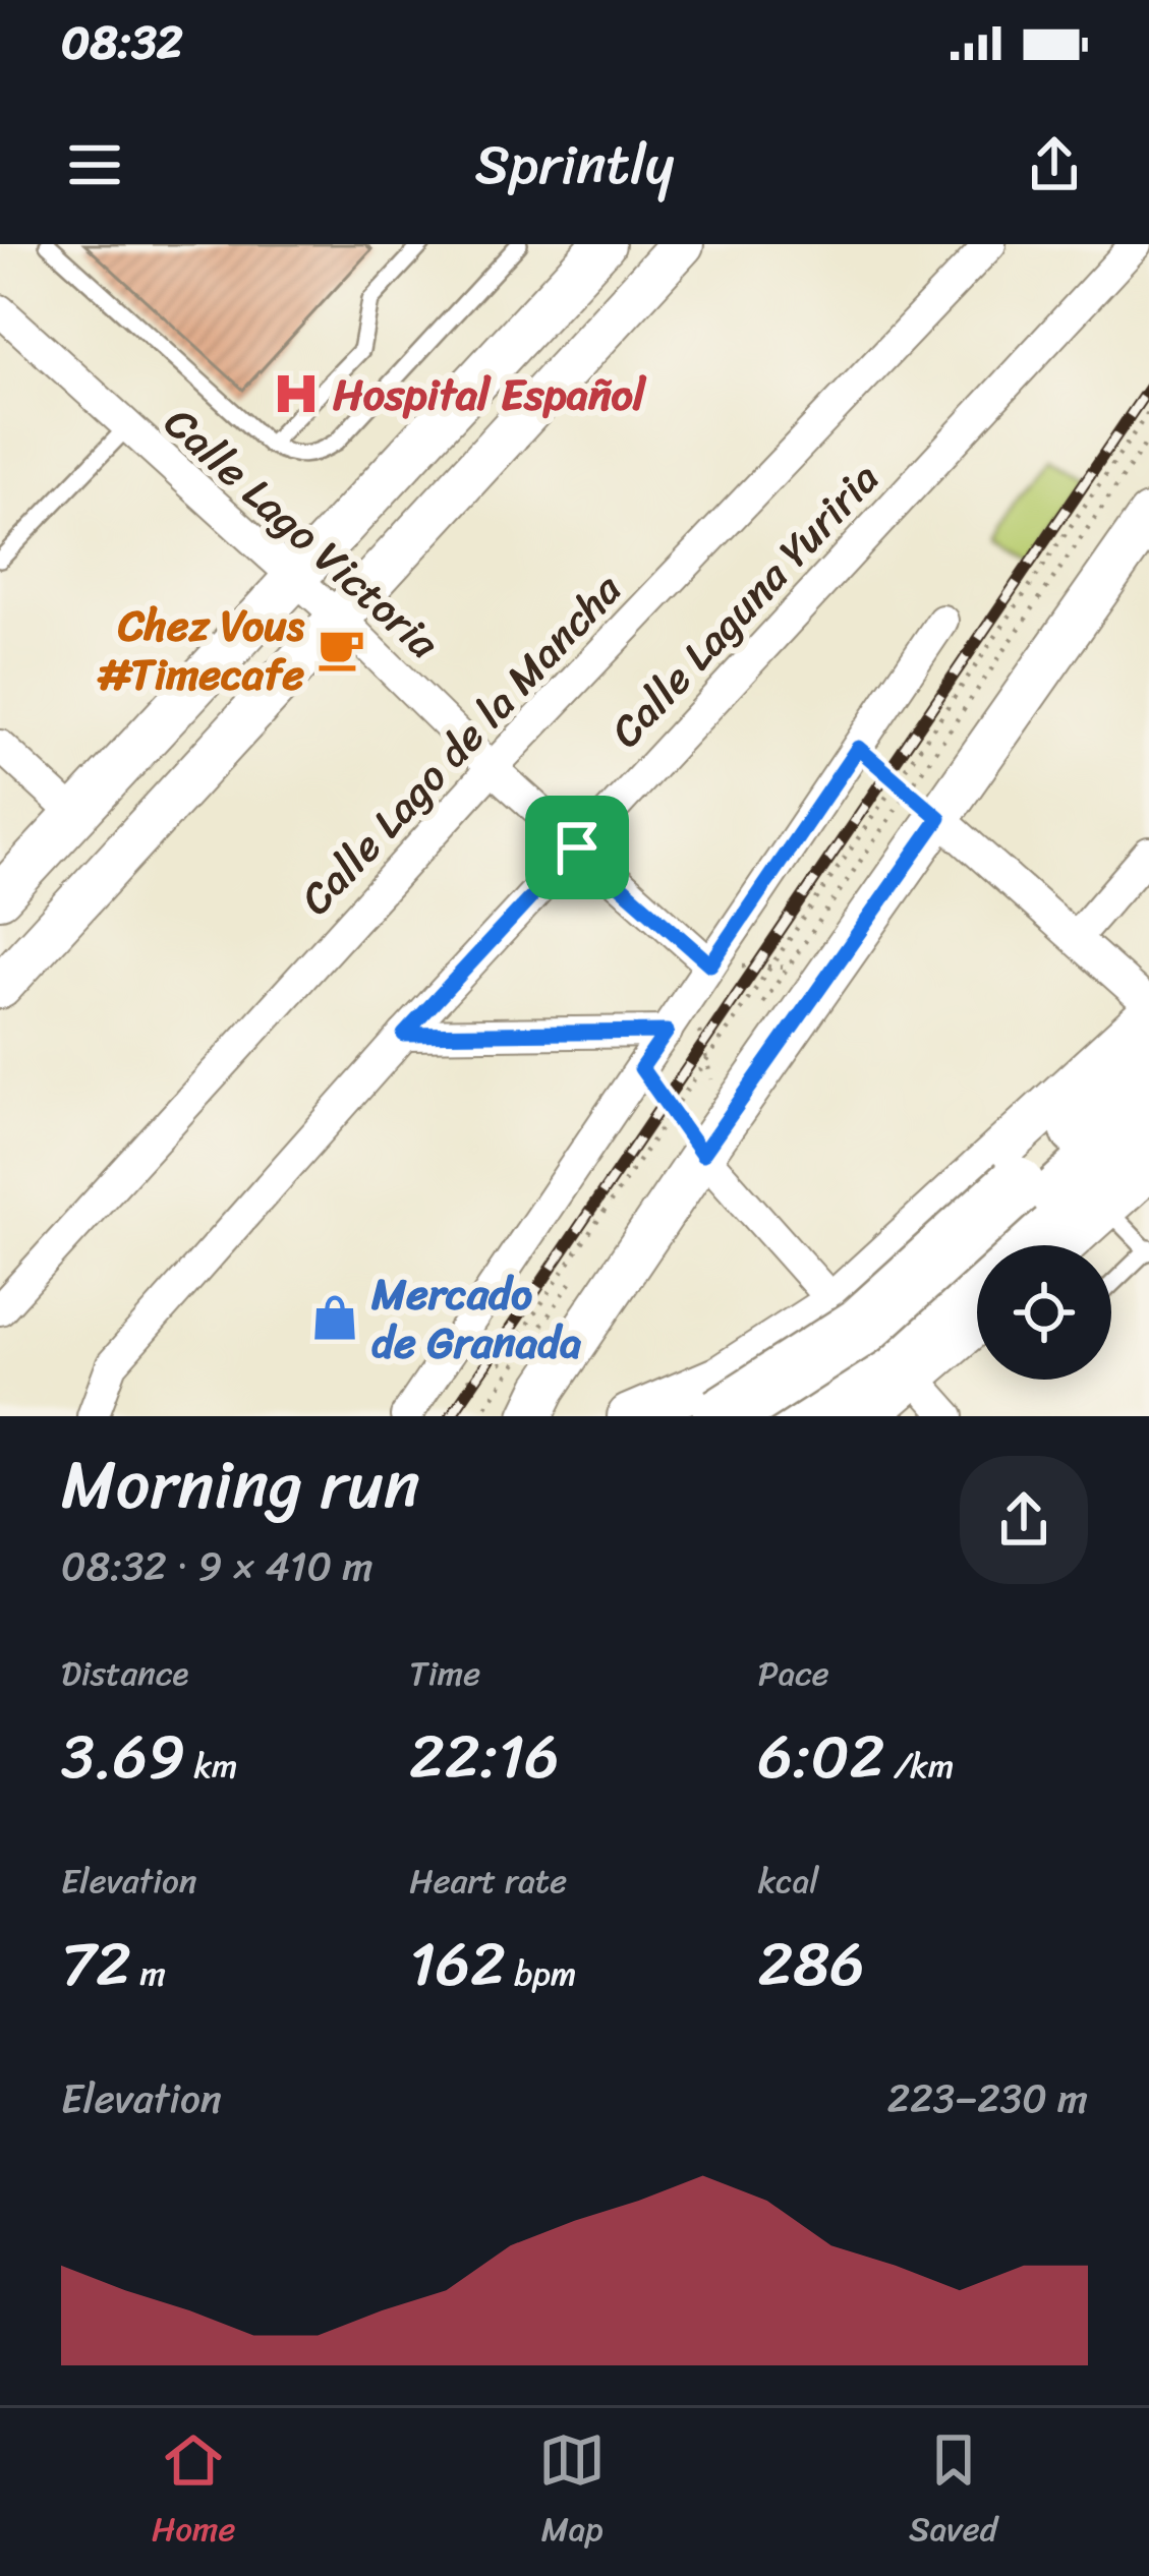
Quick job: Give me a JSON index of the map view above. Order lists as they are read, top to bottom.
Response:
{
  "streets": {
    "street": ["Calle Lago Victoria", "Calle Laguna Yuriria", "Calle Lago de la Mancha"]
  },
  "crossings": [
    ["Calle Lago Victoria", "Calle Laguna Yuriria"],
    ["Calle Lago Victoria", "Calle Lago de la Mancha"]
  ],
  "places": {
    "hospital": ["Hospital Español"],
    "cafe": ["Chez Vous #Timecafe"],
    "shop": ["Mercado de Granada"]
  },
  "page": {
    "status": "08:32",
    "header": "Sprintly",
    "heading": ["Morning run", "08:32 · 9 × 410 m"],
    "stats": [
      ["Distance", "3.69 km"],
      ["Time", "22:16"],
      ["Pace", "6:02 /km"],
      ["Elevation", "72 m"],
      ["Heart rate", "162 bpm"],
      ["kcal", "286"]
    ],
    "chart": ["Elevation", "223–230 m"],
    "tabs": ["Home", "Map", "Saved"]
  }
}
